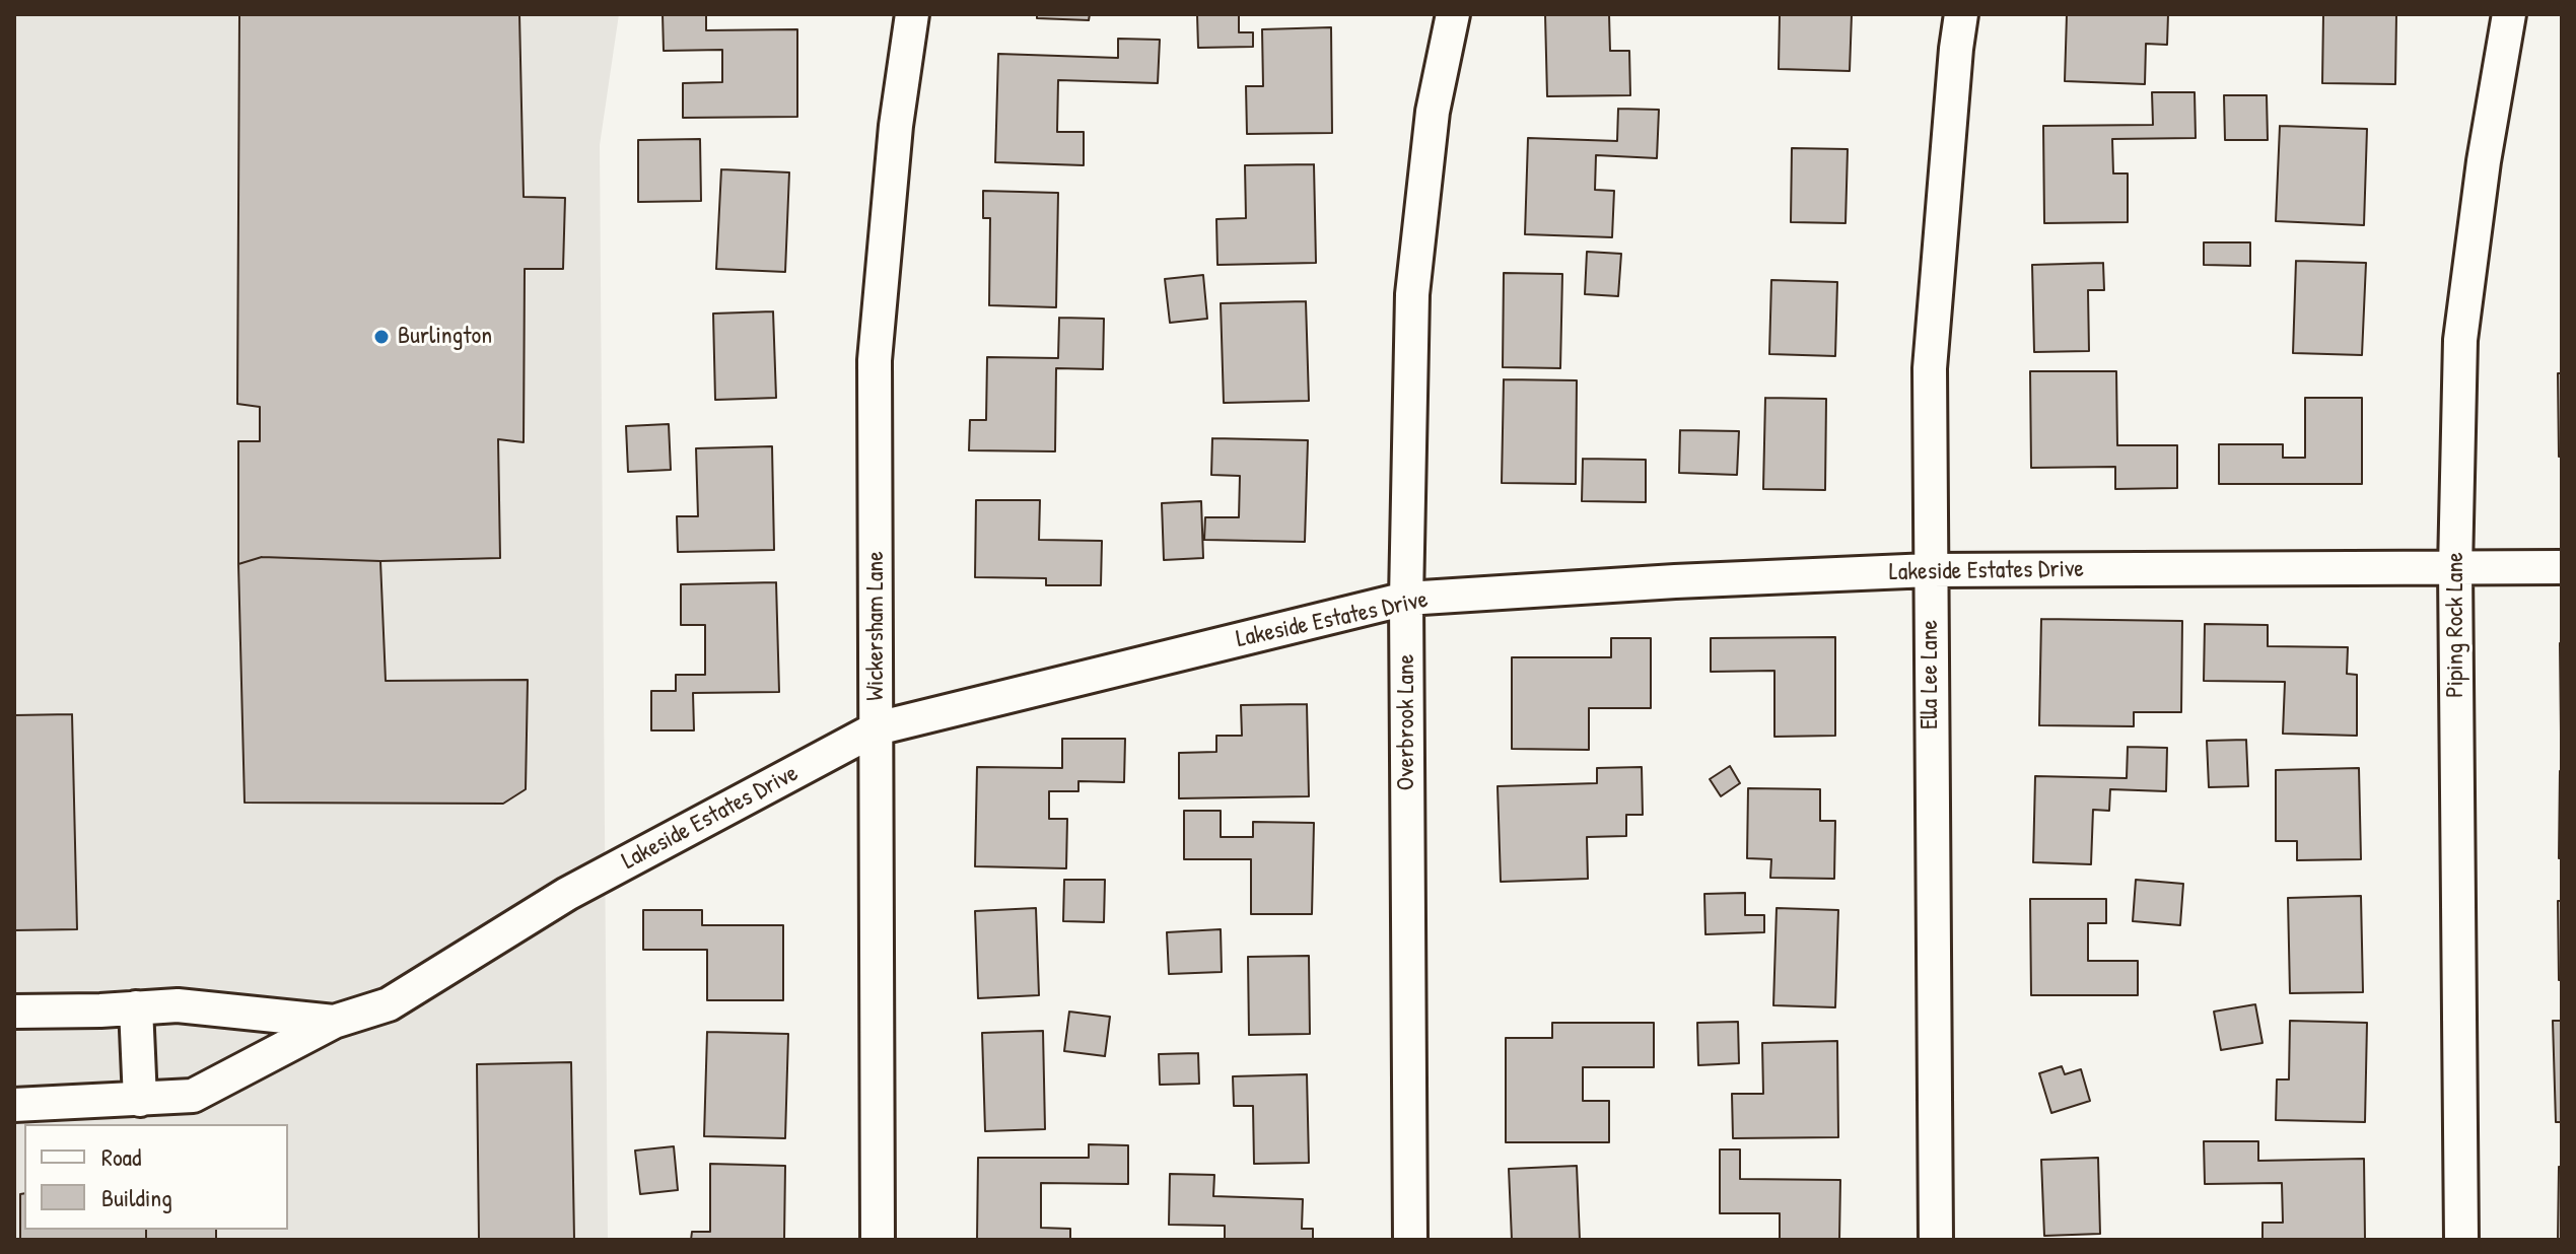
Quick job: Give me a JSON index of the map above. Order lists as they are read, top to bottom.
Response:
{
  "streets": {
    "street": [
      "Lakeside Estates Drive",
      "Piping Rock Lane",
      "Wickersham Lane",
      "Ella Lee Lane",
      "Overbrook Lane"
    ]
  },
  "crossings": [
    ["Lakeside Estates Drive", "Piping Rock Lane"],
    ["Lakeside Estates Drive", "Wickersham Lane"],
    ["Lakeside Estates Drive", "Ella Lee Lane"],
    ["Lakeside Estates Drive", "Overbrook Lane"]
  ],
  "places": ["Burlington"],
  "legend": ["Road", "Building"]
}
